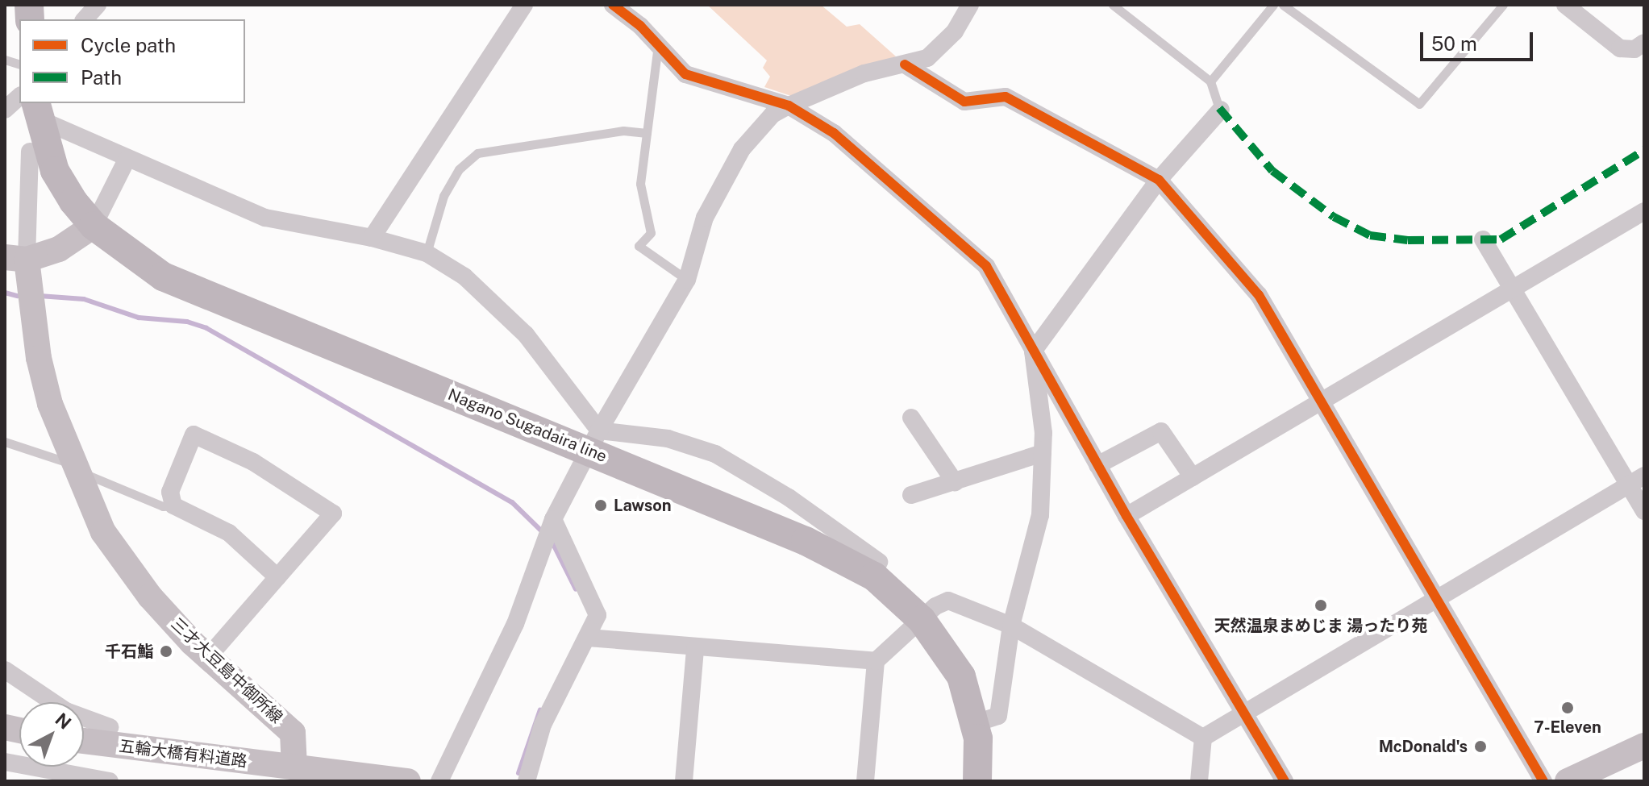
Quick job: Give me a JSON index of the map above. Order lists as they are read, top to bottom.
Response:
{
  "streets": {
    "main road": ["Nagano Sugadaira line", "三才大豆島中御所線", "五輪大橋有料道路"]
  },
  "crossings": [
    ["三才大豆島中御所線", "五輪大橋有料道路"]
  ],
  "places": [
    "Lawson",
    "天然温泉まめじま 湯ったり苑",
    "千石鮨",
    "7-Eleven",
    "McDonald's"
  ],
  "legend": ["Cycle path", "Path"],
  "scale_bar": "50 m",
  "north": "top right"
}
